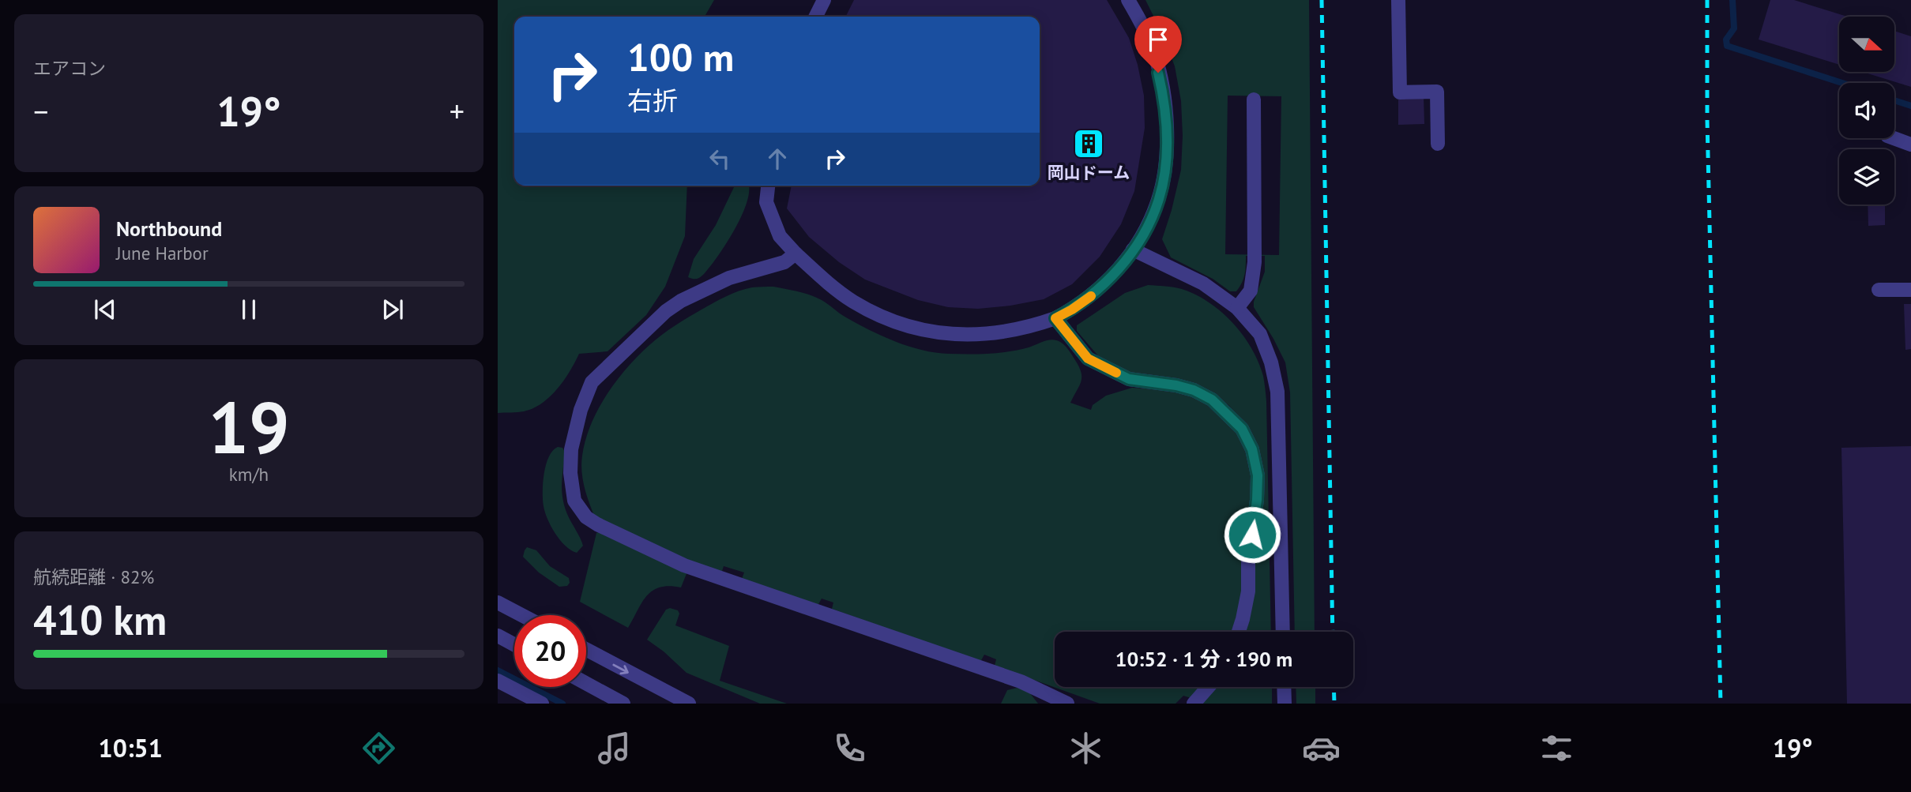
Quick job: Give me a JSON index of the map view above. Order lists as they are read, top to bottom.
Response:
{
  "places": {
    "building": ["岡山ドーム"]
  },
  "north": "right",
  "page": {
    "tile": [
      "エアコン",
      ["19", "km/h"],
      ["航続距離 · 82%", "410 km"]
    ],
    "turn": ["100 m", "右折"],
    "heat": ["−", "19°", "+"],
    "song": ["Northbound", "June Harbor"],
    "limit": "20",
    "trip": "10:52 · 1 分 · 190 m",
    "tabs": ["10:51", "19°"]
  }
}
